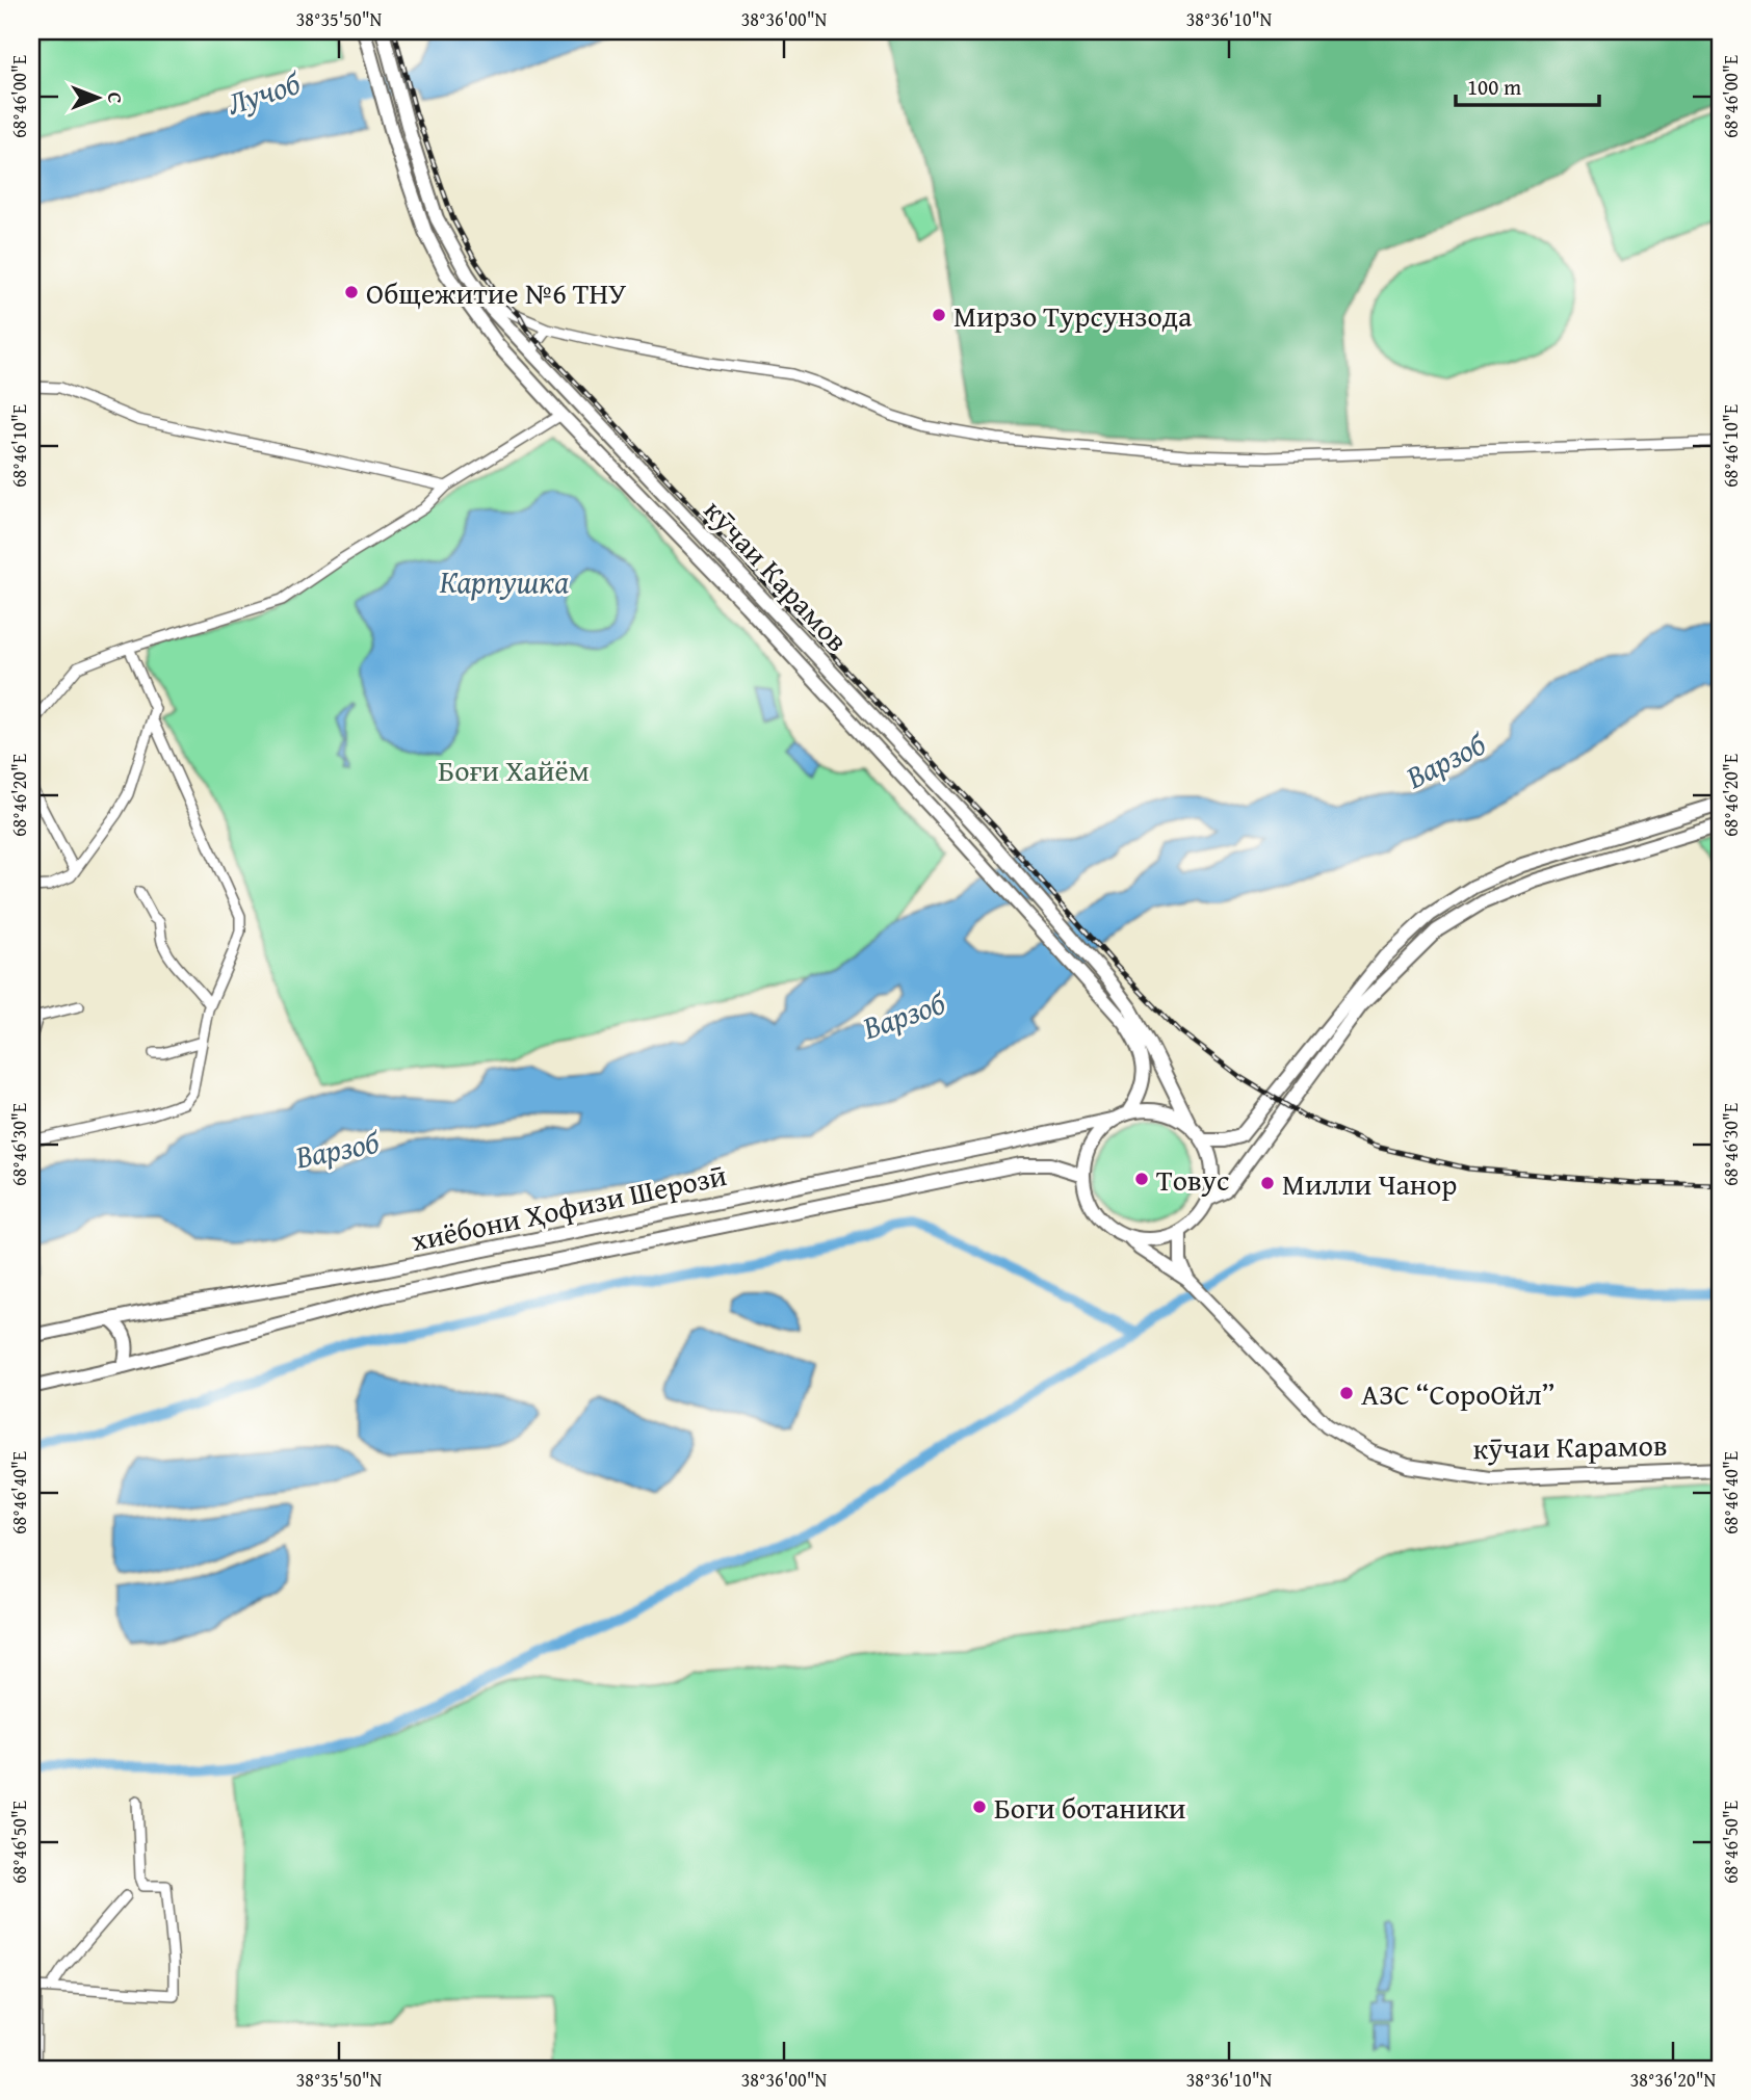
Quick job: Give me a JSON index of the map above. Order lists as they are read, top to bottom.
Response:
{
  "streets": {
    "main road": ["кӯчаи Карамов", "хиёбони Ҳофизи Шерозӣ"]
  },
  "crossings": [
    ["кӯчаи Карамов", "хиёбони Ҳофизи Шерозӣ"]
  ],
  "water": ["Лучоб", "Карпушка", "Варзоб"],
  "parks": ["Боғи Хайём"],
  "places": [
    "Общежитие №6 ТНУ",
    "Мирзо Турсунзода",
    "Товус",
    "Милли Чанор",
    "АЗС “СороОйл”",
    "Боги ботаники"
  ],
  "scale_bar": "100 m",
  "north": "right",
  "coordinates": [
    "38°35'50\"N",
    "38°36'00\"N",
    "38°36'10\"N",
    "68°46'00\"E",
    "68°46'10\"E",
    "68°46'20\"E",
    "68°46'30\"E",
    "68°46'40\"E",
    "68°46'50\"E",
    "38°36'20\"N"
  ]
}
